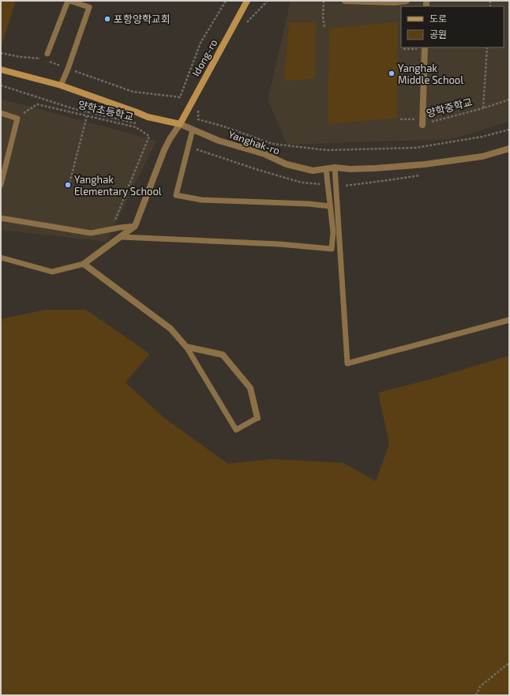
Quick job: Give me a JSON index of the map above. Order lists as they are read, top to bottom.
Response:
{
  "streets": {
    "street": ["Idong-ro", "양학중학교", "Yanghak-ro"],
    "path": ["양학초등학교"]
  },
  "crossings": [
    ["Idong-ro", "Yanghak-ro"]
  ],
  "places": ["포항양학교회", "Yanghak Middle School", "Yanghak Elementary School"],
  "legend": ["도로", "공원"]
}
